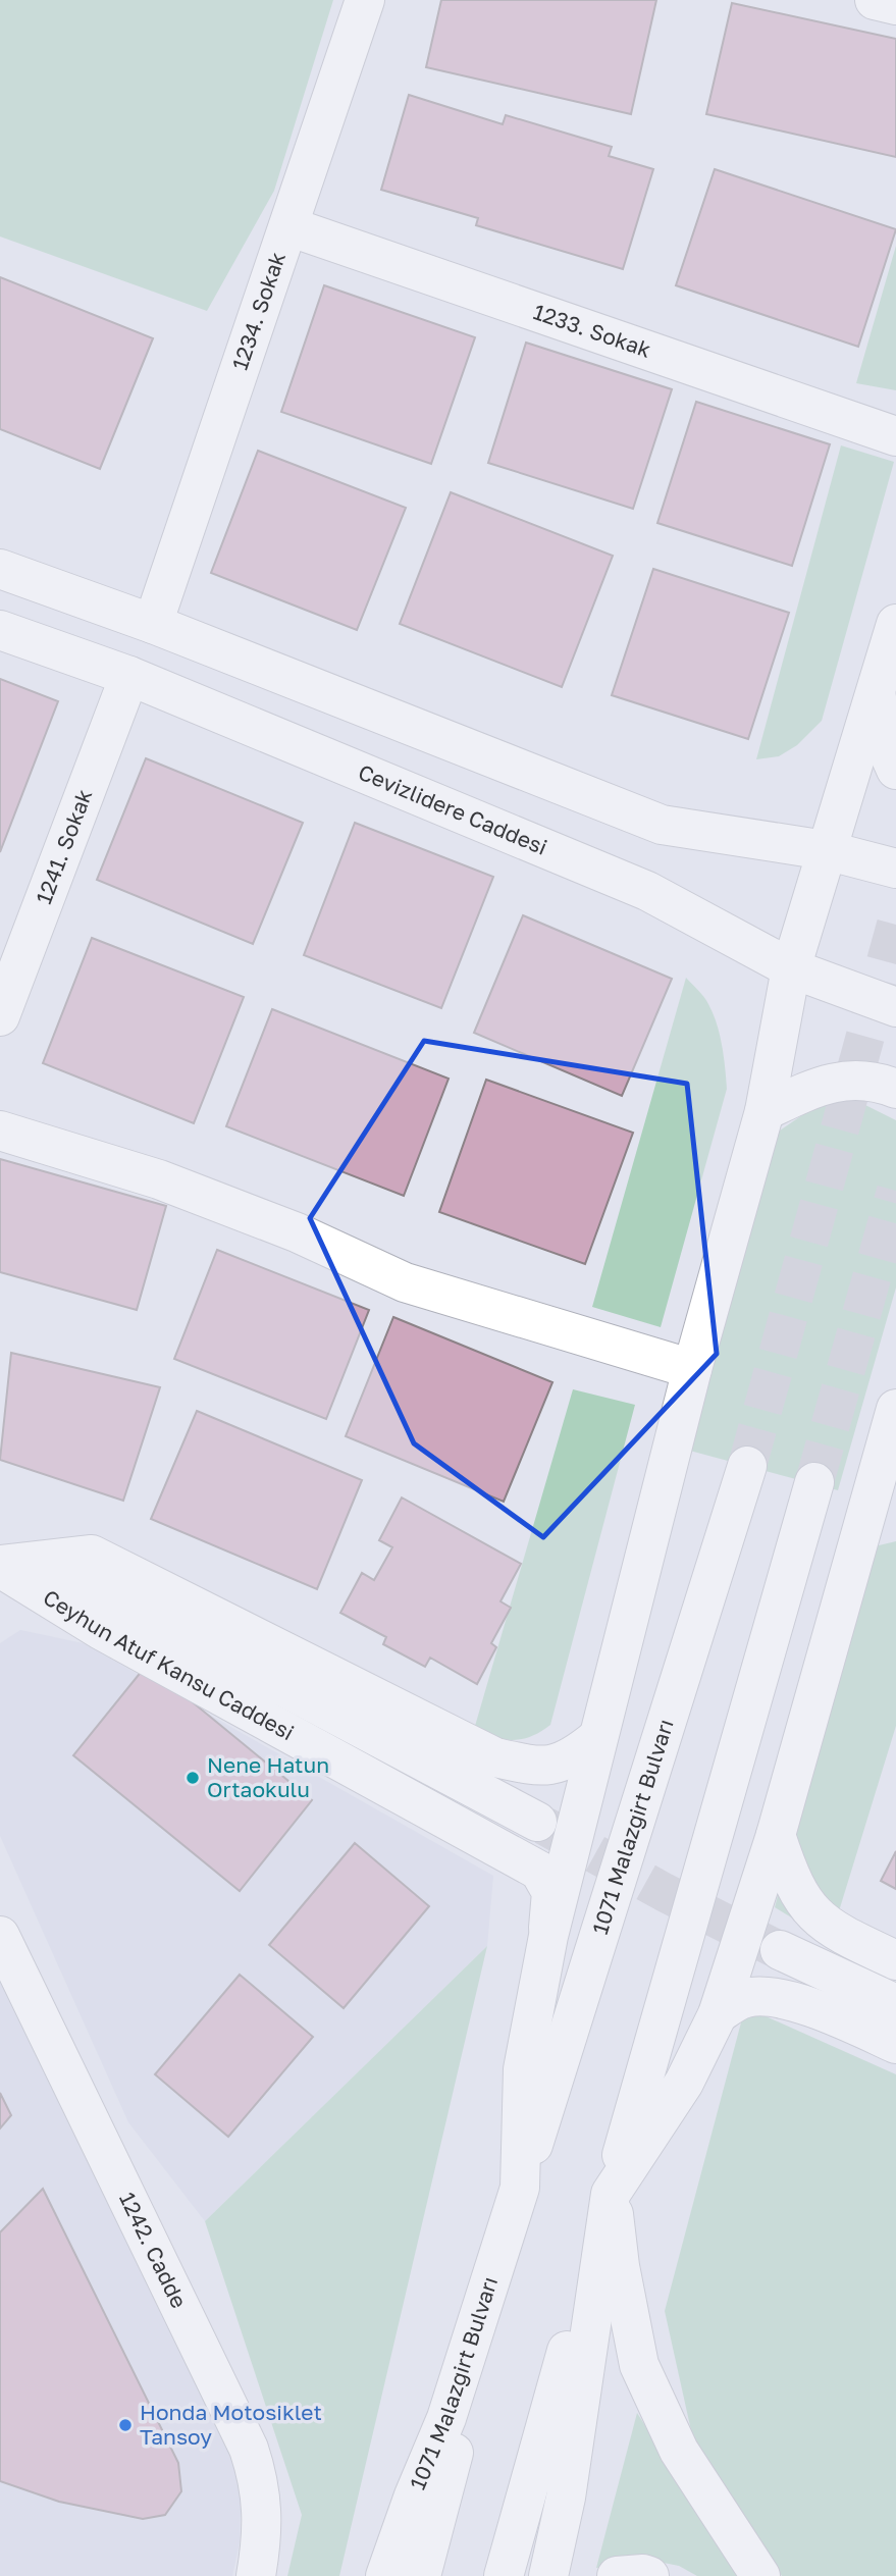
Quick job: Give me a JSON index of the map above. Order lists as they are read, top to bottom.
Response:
{
  "streets": {
    "main road": [
      "1234. Sokak",
      "1233. Sokak",
      "Cevizlidere Caddesi",
      "1241. Sokak",
      "Ceyhun Atuf Kansu Caddesi",
      "1071 Malazgirt Bulvarı",
      "1242. Cadde"
    ]
  },
  "crossings": [
    ["1234. Sokak", "1233. Sokak"],
    ["Cevizlidere Caddesi", "1241. Sokak"]
  ],
  "places": ["Nene Hatun Ortaokulu", "Honda Motosiklet Tansoy"]
}
